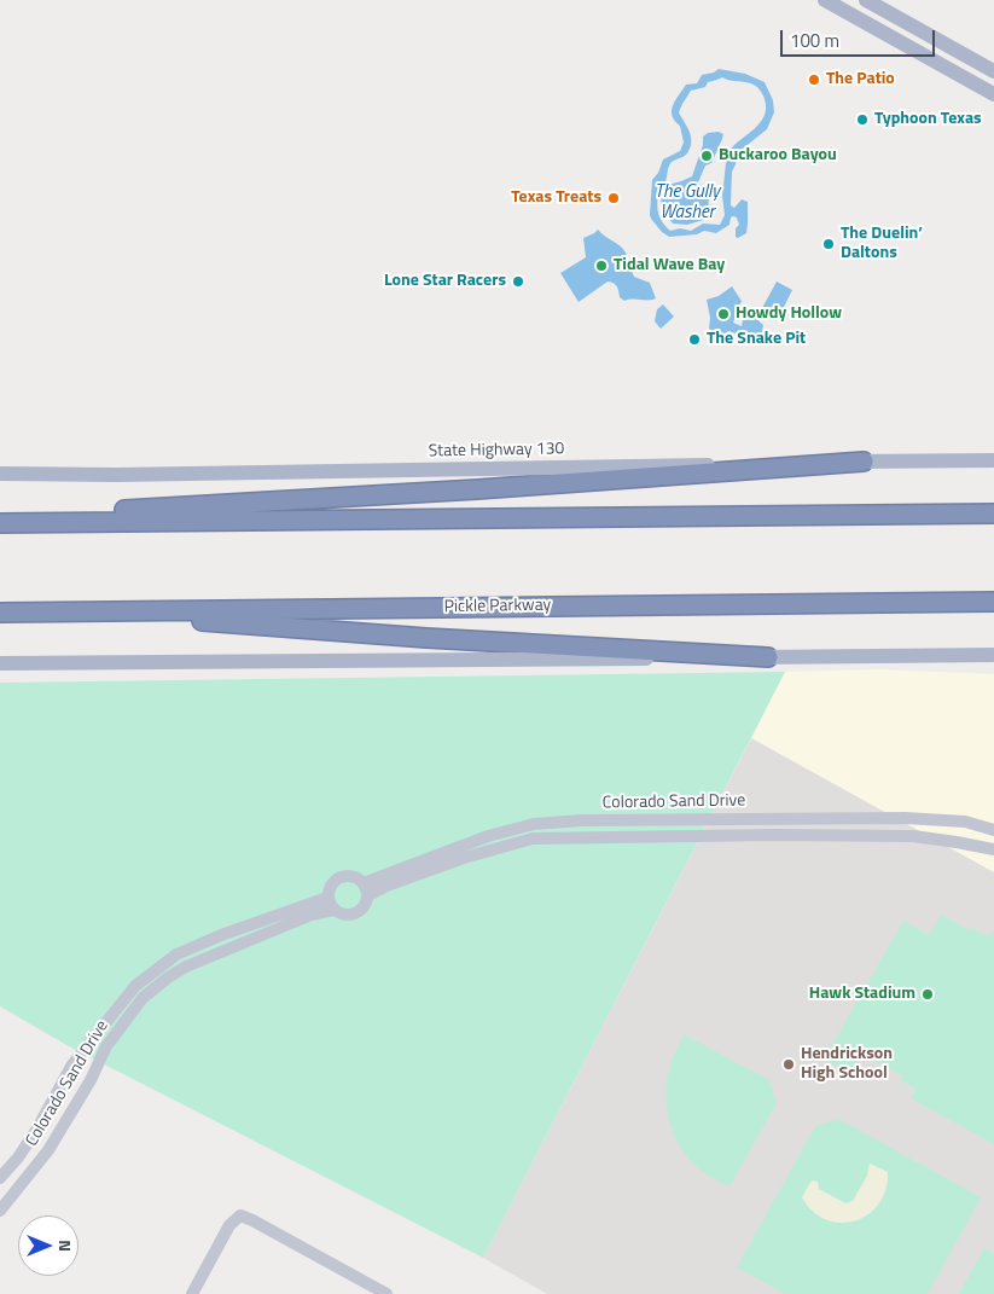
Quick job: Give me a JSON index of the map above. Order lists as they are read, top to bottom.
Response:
{
  "streets": {
    "highway": ["Pickle Parkway"],
    "main road": ["State Highway 130"],
    "street": ["Colorado Sand Drive"]
  },
  "water": ["The Gully Washer"],
  "places": [
    "The Patio",
    "Typhoon Texas",
    "Buckaroo Bayou",
    "Texas Treats",
    "The Duelin’ Daltons",
    "Tidal Wave Bay",
    "Lone Star Racers",
    "Howdy Hollow",
    "The Snake Pit",
    "Hawk Stadium",
    "Hendrickson High School"
  ],
  "scale_bar": "100 m",
  "north": "right"
}
